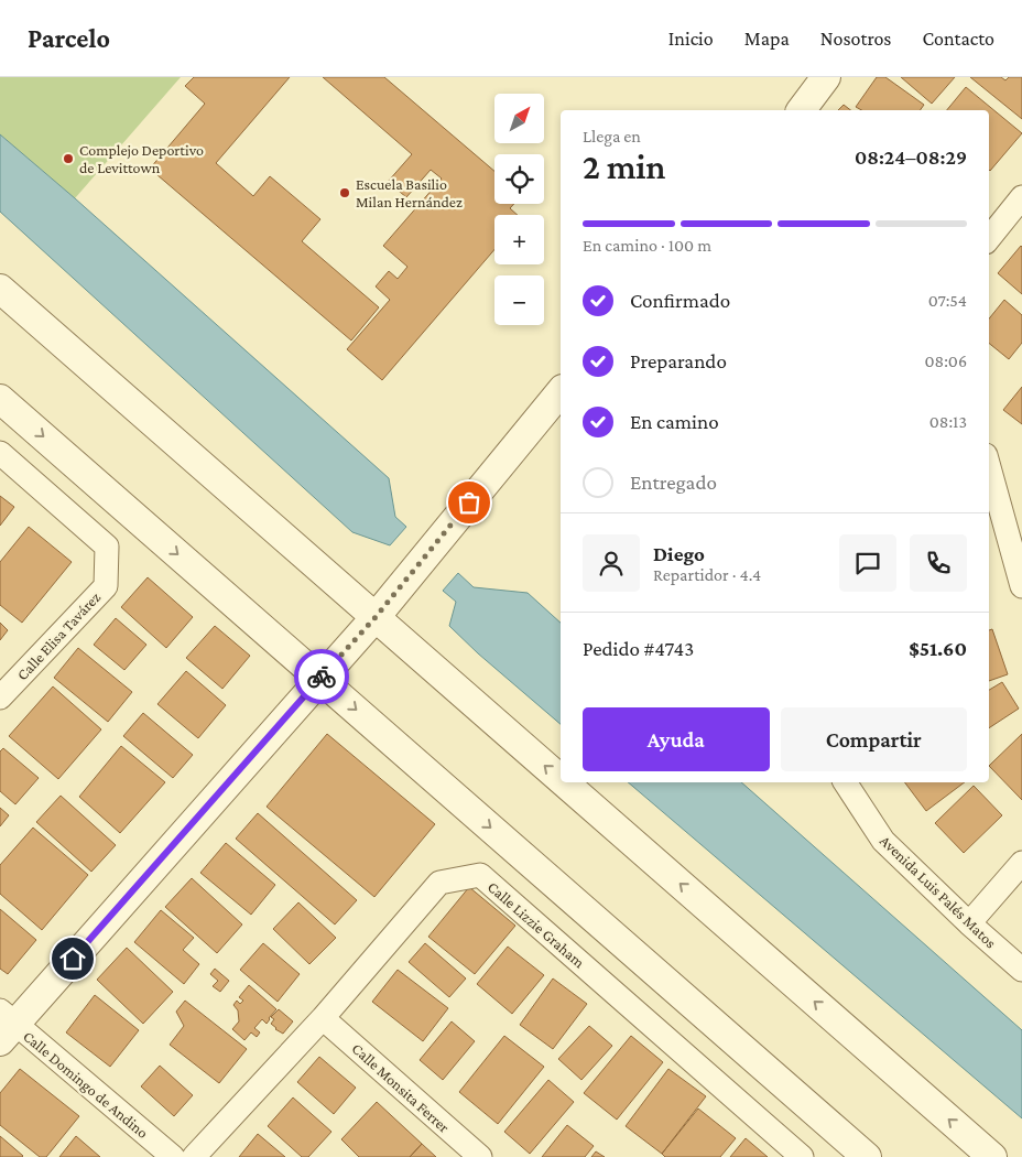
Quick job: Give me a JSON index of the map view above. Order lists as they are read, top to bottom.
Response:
{
  "streets": {
    "street": [
      "Calle Elisa Tavárez",
      "Avenida Luis Palés Matos",
      "Calle Lizzie Graham",
      "Calle Domingo de Andino",
      "Calle Monsita Ferrer"
    ]
  },
  "crossings": [
    ["Calle Lizzie Graham", "Calle Monsita Ferrer"]
  ],
  "places": ["Complejo Deportivo de Levittown", "Escuela Basilio Milan Hernández"],
  "north": "top right",
  "page": {
    "header": "Parcelo",
    "nav": [
      "Inicio",
      "Mapa",
      "Nosotros",
      "Contacto"
    ],
    "map_buttons": ["+", "−"],
    "heading": ["2 min", "Llega en", "08:24–08:29"],
    "panel": [
      "Diego",
      "Repartidor · 4.4",
      "Pedido #4743",
      "$51.60"
    ],
    "bar": "En camino · 100 m",
    "list": [
      ["Confirmado", "07:54"],
      ["Preparando", "08:06"],
      ["En camino", "08:13"],
      "Entregado"
    ],
    "buttons": ["Ayuda", "Compartir"]
  }
}
